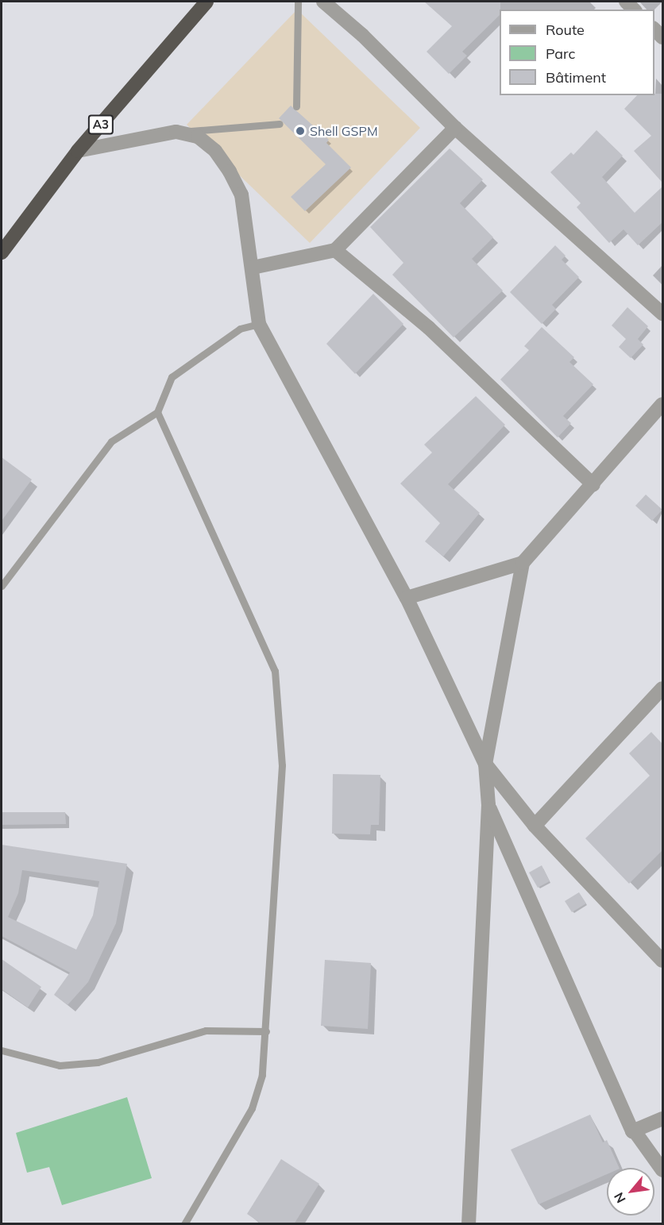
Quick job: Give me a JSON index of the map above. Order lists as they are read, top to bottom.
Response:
{
  "streets": {
    "highway": ["A3"]
  },
  "places": ["Shell GSPM"],
  "legend": ["Route", "Parc", "Bâtiment"],
  "north": "bottom left"
}
